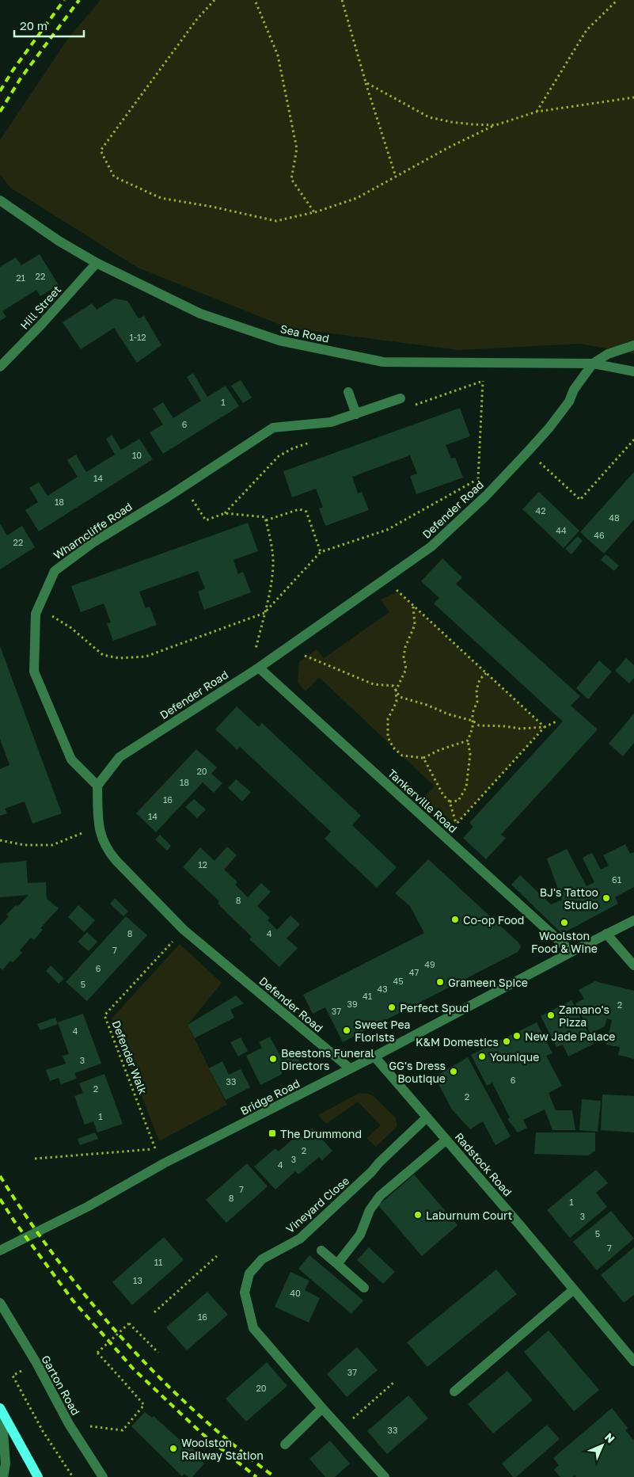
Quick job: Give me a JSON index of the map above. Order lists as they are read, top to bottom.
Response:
{
  "streets": {
    "street": [
      "Hill Street",
      "Sea Road",
      "Defender Road",
      "Wharncliffe Road",
      "Tankerville Road",
      "Bridge Road",
      "Radstock Road",
      "Vineyard Close",
      "Garton Road"
    ],
    "path": ["Defender Walk"]
  },
  "crossings": [
    ["Hill Street", "Sea Road"],
    ["Sea Road", "Defender Road"],
    ["Defender Road", "Wharncliffe Road"],
    ["Defender Road", "Tankerville Road"],
    ["Defender Road", "Defender Walk"],
    ["Defender Road", "Bridge Road"],
    ["Tankerville Road", "Bridge Road"],
    ["Bridge Road", "Radstock Road"],
    ["Radstock Road", "Vineyard Close"]
  ],
  "places": {
    "other": [
      "BJ's Tattoo Studio",
      "Co-op Food",
      "Woolston Food & Wine",
      "Grameen Spice",
      "Perfect Spud",
      "Zamano's Pizza",
      "Sweet Pea Florists",
      "New Jade Palace",
      "K&M Domestics",
      "Younique",
      "Beestons Funeral Directors",
      "GG's Dress Boutique",
      "Laburnum Court",
      "Woolston Railway Station"
    ],
    "transit": ["The Drummond"]
  },
  "house_numbers": [
    "22",
    "21",
    "1-12",
    "1",
    "6",
    "10",
    "14",
    "18",
    "42",
    "48",
    "44",
    "46",
    "22",
    "20",
    "18",
    "16",
    "14",
    "12",
    "61",
    "8",
    "8",
    "4",
    "7",
    "49",
    "6",
    "47",
    "45",
    "5",
    "43",
    "41",
    "39",
    "2",
    "37",
    "4",
    "3",
    "6",
    "33",
    "2",
    "2",
    "1",
    "2",
    "3",
    "4",
    "7",
    "8",
    "1",
    "3",
    "5",
    "7",
    "11",
    "13",
    "40",
    "16",
    "37",
    "20",
    "33"
  ],
  "scale_bar": "20 m",
  "north": "top right"
}
